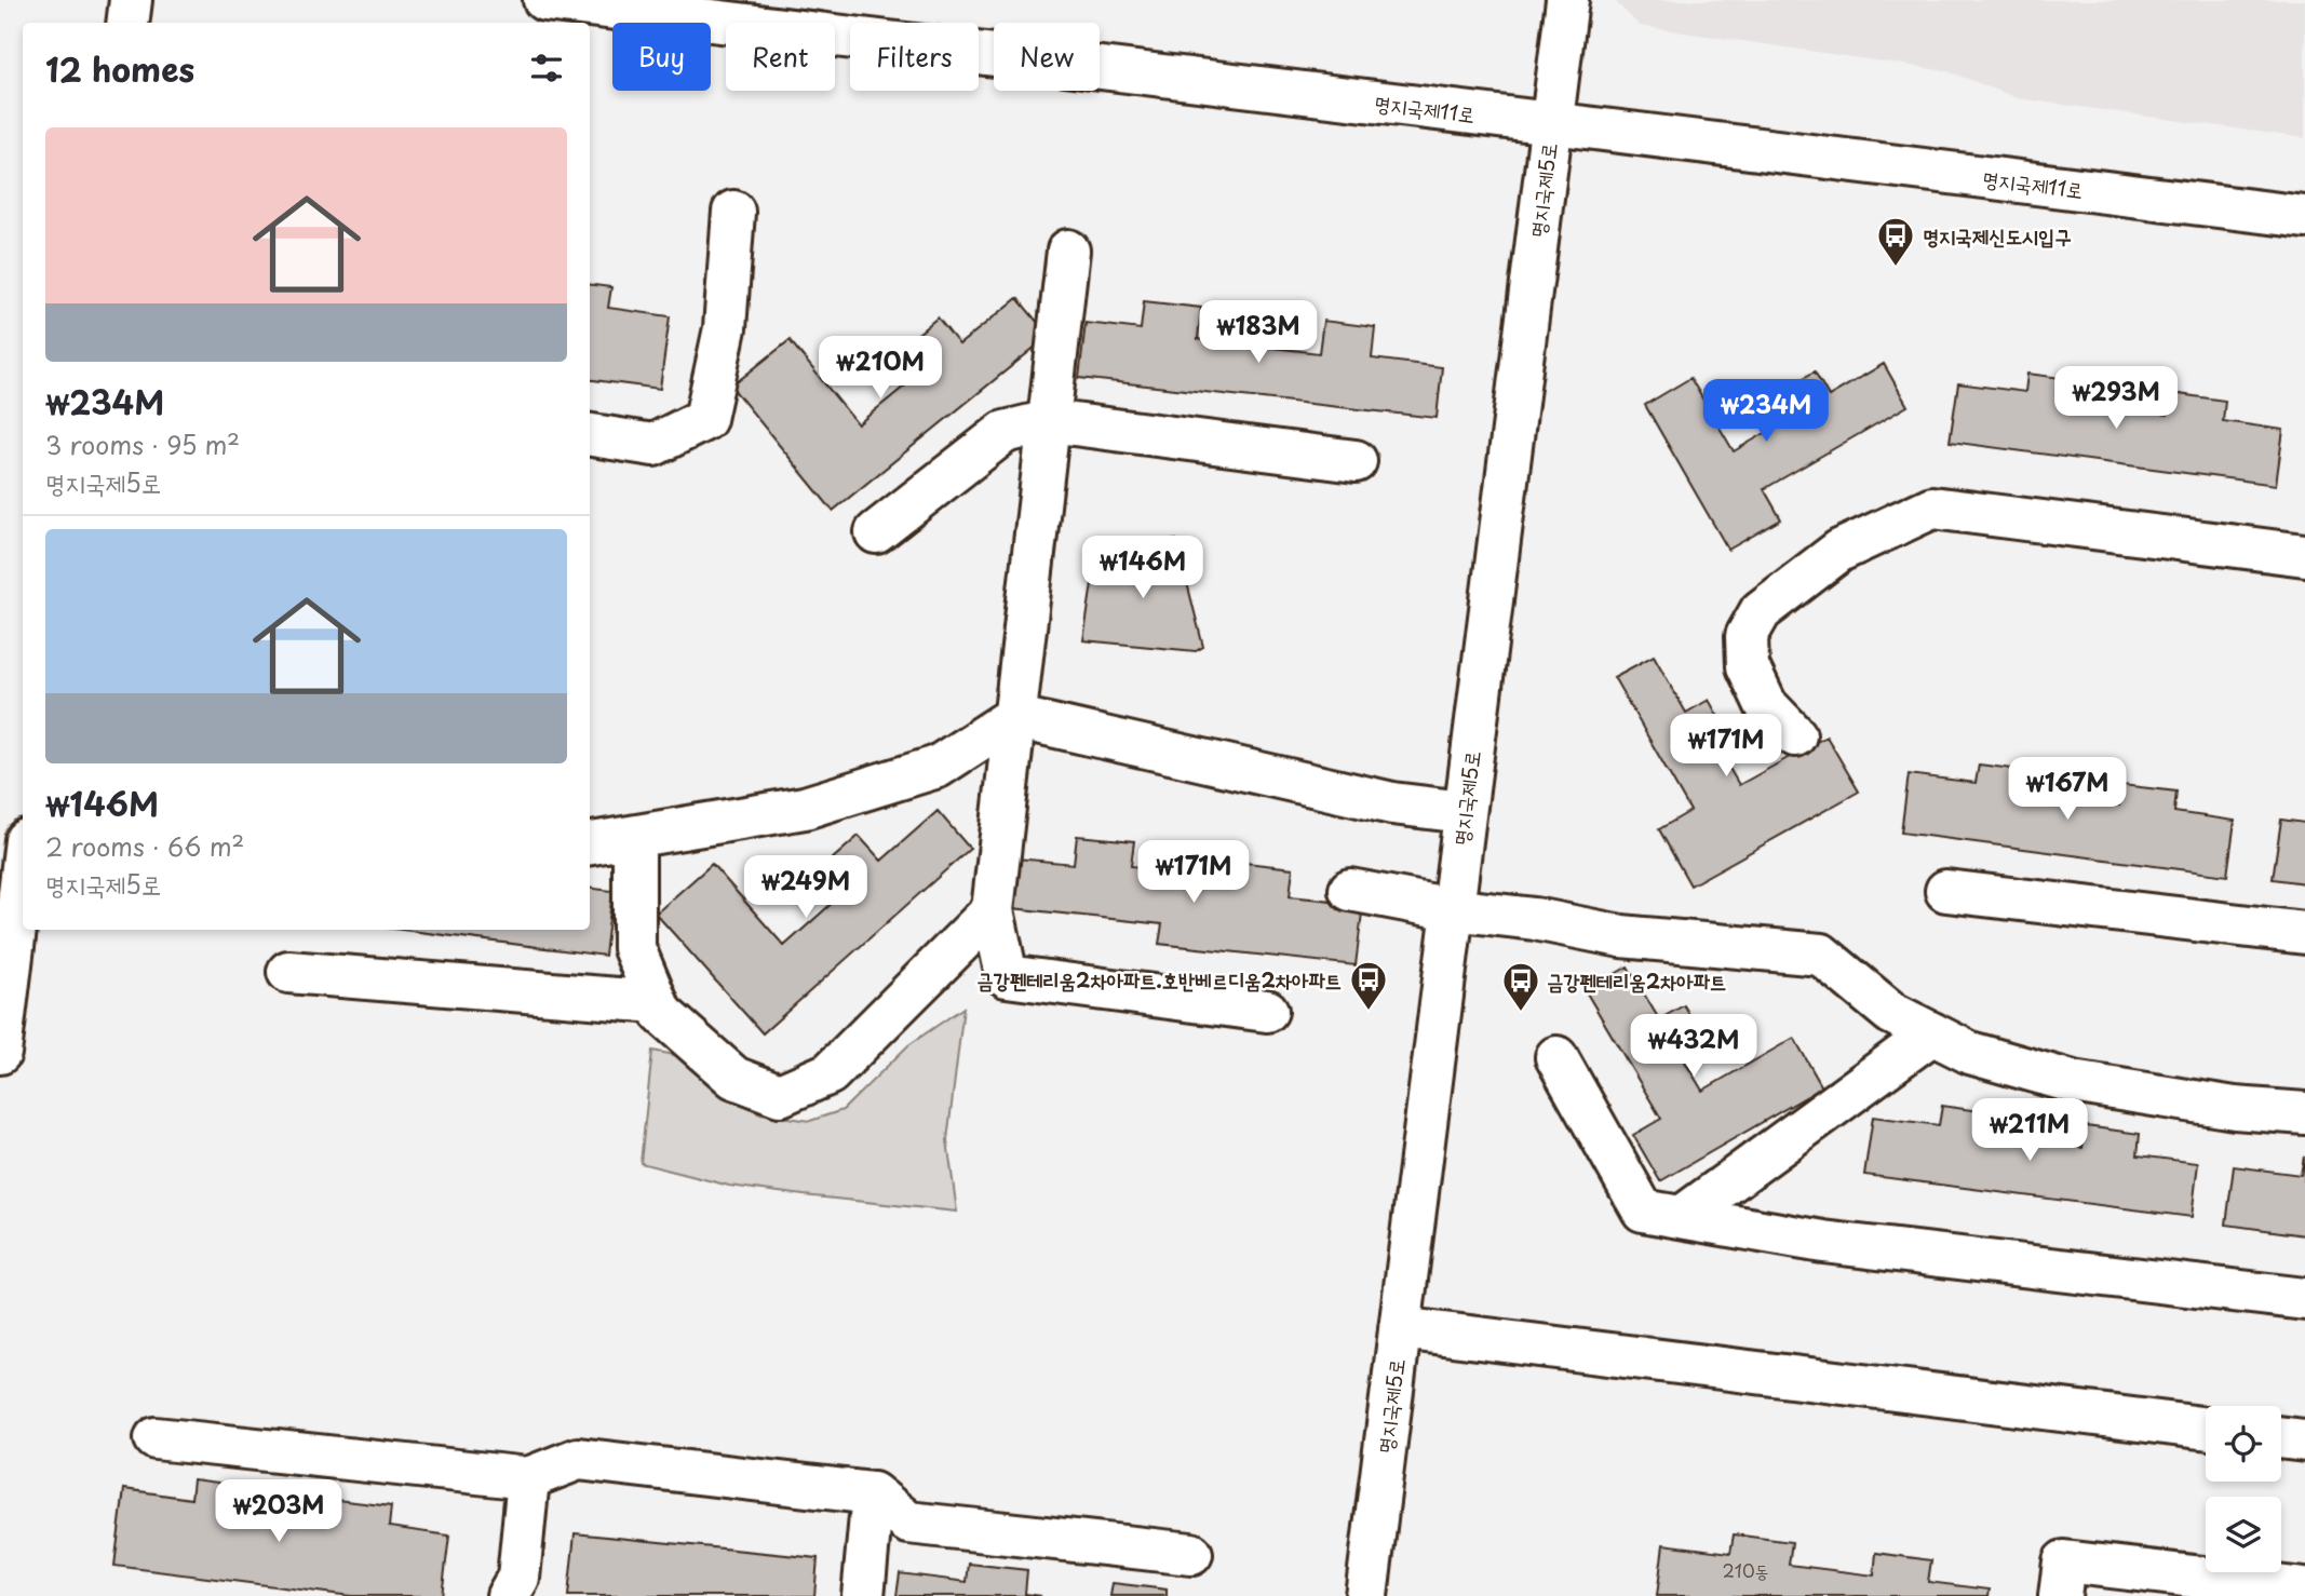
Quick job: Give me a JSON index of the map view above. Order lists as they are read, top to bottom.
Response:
{
  "streets": {
    "street": ["명지국제11로", "명지국제5로"]
  },
  "crossings": [
    ["명지국제11로", "명지국제5로"]
  ],
  "places": {
    "bus stop": ["명지국제신도시입구", "금강펜테리움2차아파트.호반베르디움2차아파트", "금강펜테리움2차아파트"]
  },
  "house_numbers": ["210동"],
  "page": {
    "chip": [
      "Buy",
      "Rent",
      "Filters",
      "New"
    ],
    "heading": "12 homes",
    "list": [
      {
        "name": "₩234M",
        "note": "3 rooms · 95 m² · 명지국제5로"
      },
      {
        "name": "₩146M",
        "note": "2 rooms · 66 m² · 명지국제5로"
      }
    ],
    "price": [
      "₩183M",
      "₩210M",
      "₩293M",
      "₩234M",
      "₩146M",
      "₩171M",
      "₩167M",
      "₩171M",
      "₩249M",
      "₩432M",
      "₩211M",
      "₩203M"
    ]
  }
}
